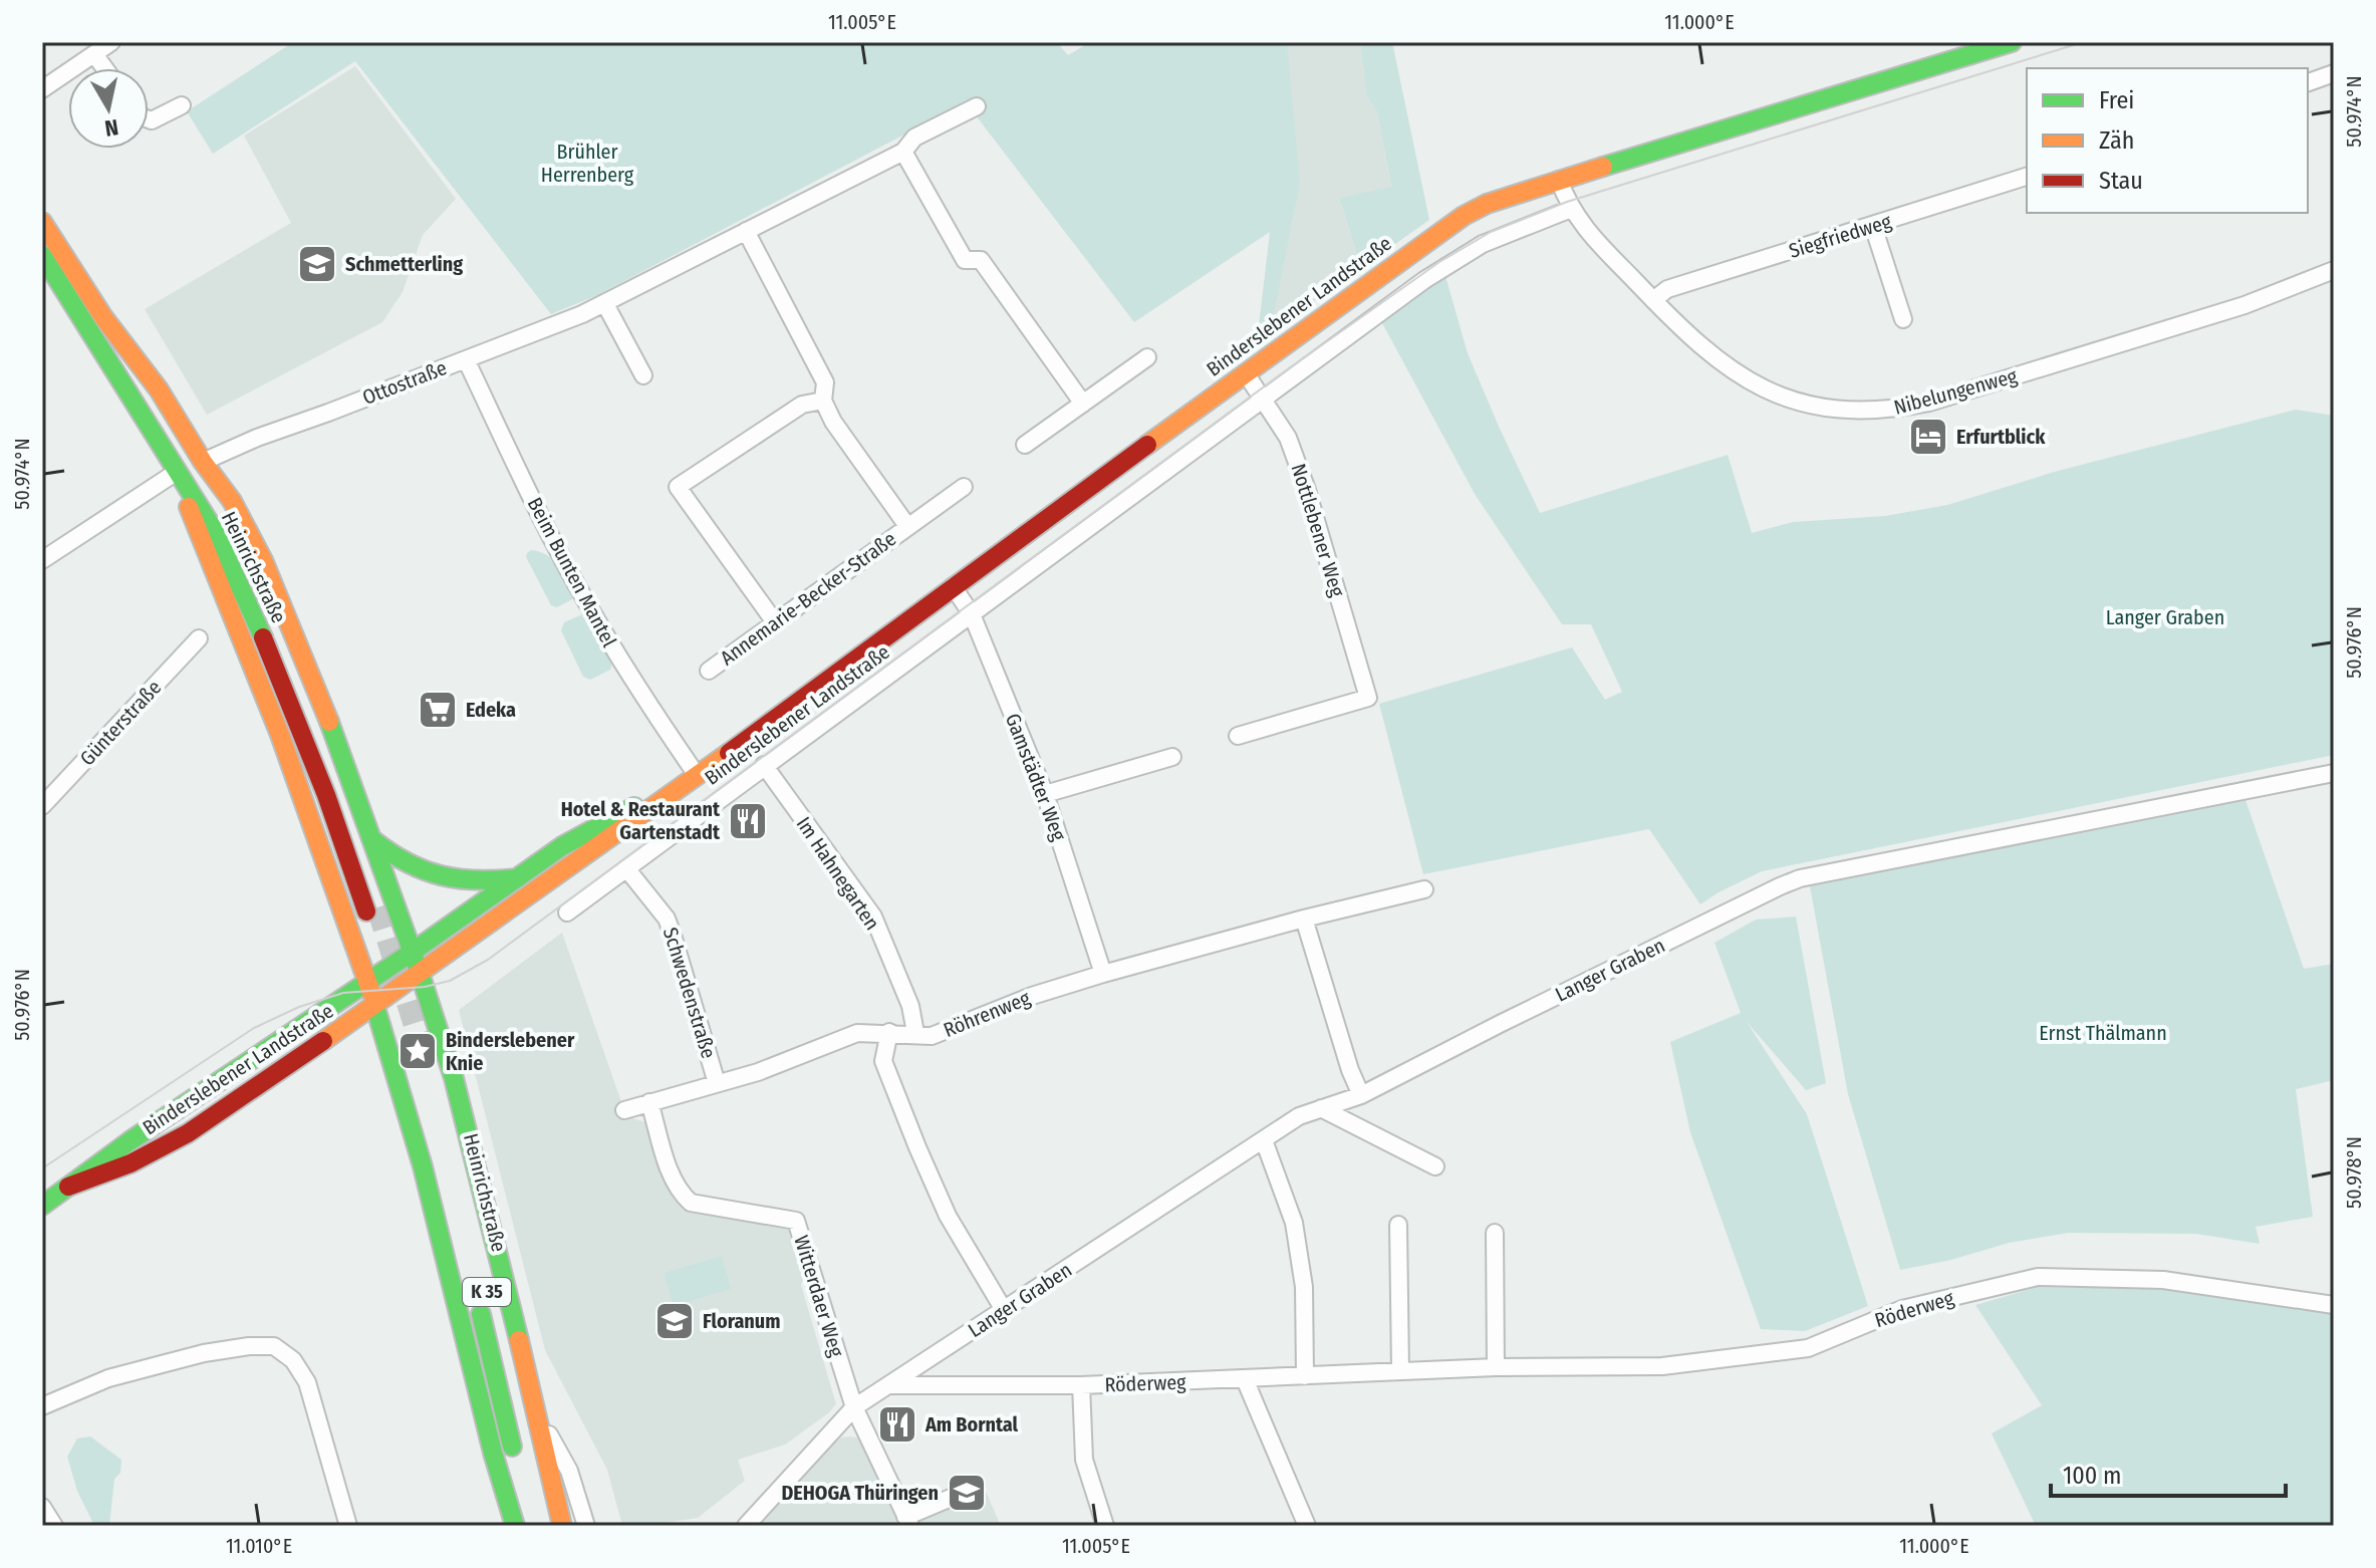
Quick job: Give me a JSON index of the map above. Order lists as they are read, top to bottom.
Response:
{
  "streets": {
    "main road": ["Binderslebener Landstraße", "Heinrichstraße", "K 35"],
    "street": [
      "Siegfriedweg",
      "Ottostraße",
      "Nibelungenweg",
      "Nottlebener Weg",
      "Beim Bunten Mantel",
      "Annemarie-Becker-Straße",
      "Günterstraße",
      "Gamstädter Weg",
      "Im Hahnegarten",
      "Langer Graben",
      "Schwedenstraße",
      "Röhrenweg",
      "Witterdaer Weg",
      "Röderweg"
    ]
  },
  "crossings": [
    ["Siegfriedweg", "Nibelungenweg"],
    ["Binderslebener Landstraße", "Nibelungenweg"],
    ["Binderslebener Landstraße", "Nottlebener Weg"],
    ["Binderslebener Landstraße", "Heinrichstraße"],
    ["Binderslebener Landstraße", "Beim Bunten Mantel"],
    ["Binderslebener Landstraße", "Gamstädter Weg"],
    ["Binderslebener Landstraße", "Im Hahnegarten"],
    ["Binderslebener Landstraße", "Schwedenstraße"],
    ["Binderslebener Landstraße", "K 35"],
    ["Ottostraße", "Heinrichstraße"],
    ["Ottostraße", "Beim Bunten Mantel"],
    ["Ottostraße", "Annemarie-Becker-Straße"],
    ["Heinrichstraße", "K 35"],
    ["Gamstädter Weg", "Röhrenweg"],
    ["Im Hahnegarten", "Röhrenweg"],
    ["Langer Graben", "Witterdaer Weg"],
    ["Langer Graben", "Röderweg"],
    ["Schwedenstraße", "Röhrenweg"],
    ["Röhrenweg", "Witterdaer Weg"]
  ],
  "parks": ["Brühler Herrenberg", "Langer Graben", "Ernst Thälmann"],
  "places": {
    "school or university": ["Schmetterling", "Floranum", "DEHOGA Thüringen"],
    "hotel": ["Erfurtblick"],
    "supermarket": ["Edeka"],
    "restaurant": ["Hotel & Restaurant Gartenstadt", "Am Borntal"],
    "place": ["Binderslebener Knie"]
  },
  "legend": ["Frei", "Zäh", "Stau"],
  "scale_bar": "100 m",
  "north": "bottom",
  "coordinates": [
    "11.005°E",
    "11.000°E",
    "50.974°N",
    "50.976°N",
    "50.978°N",
    "11.010°E"
  ]
}
